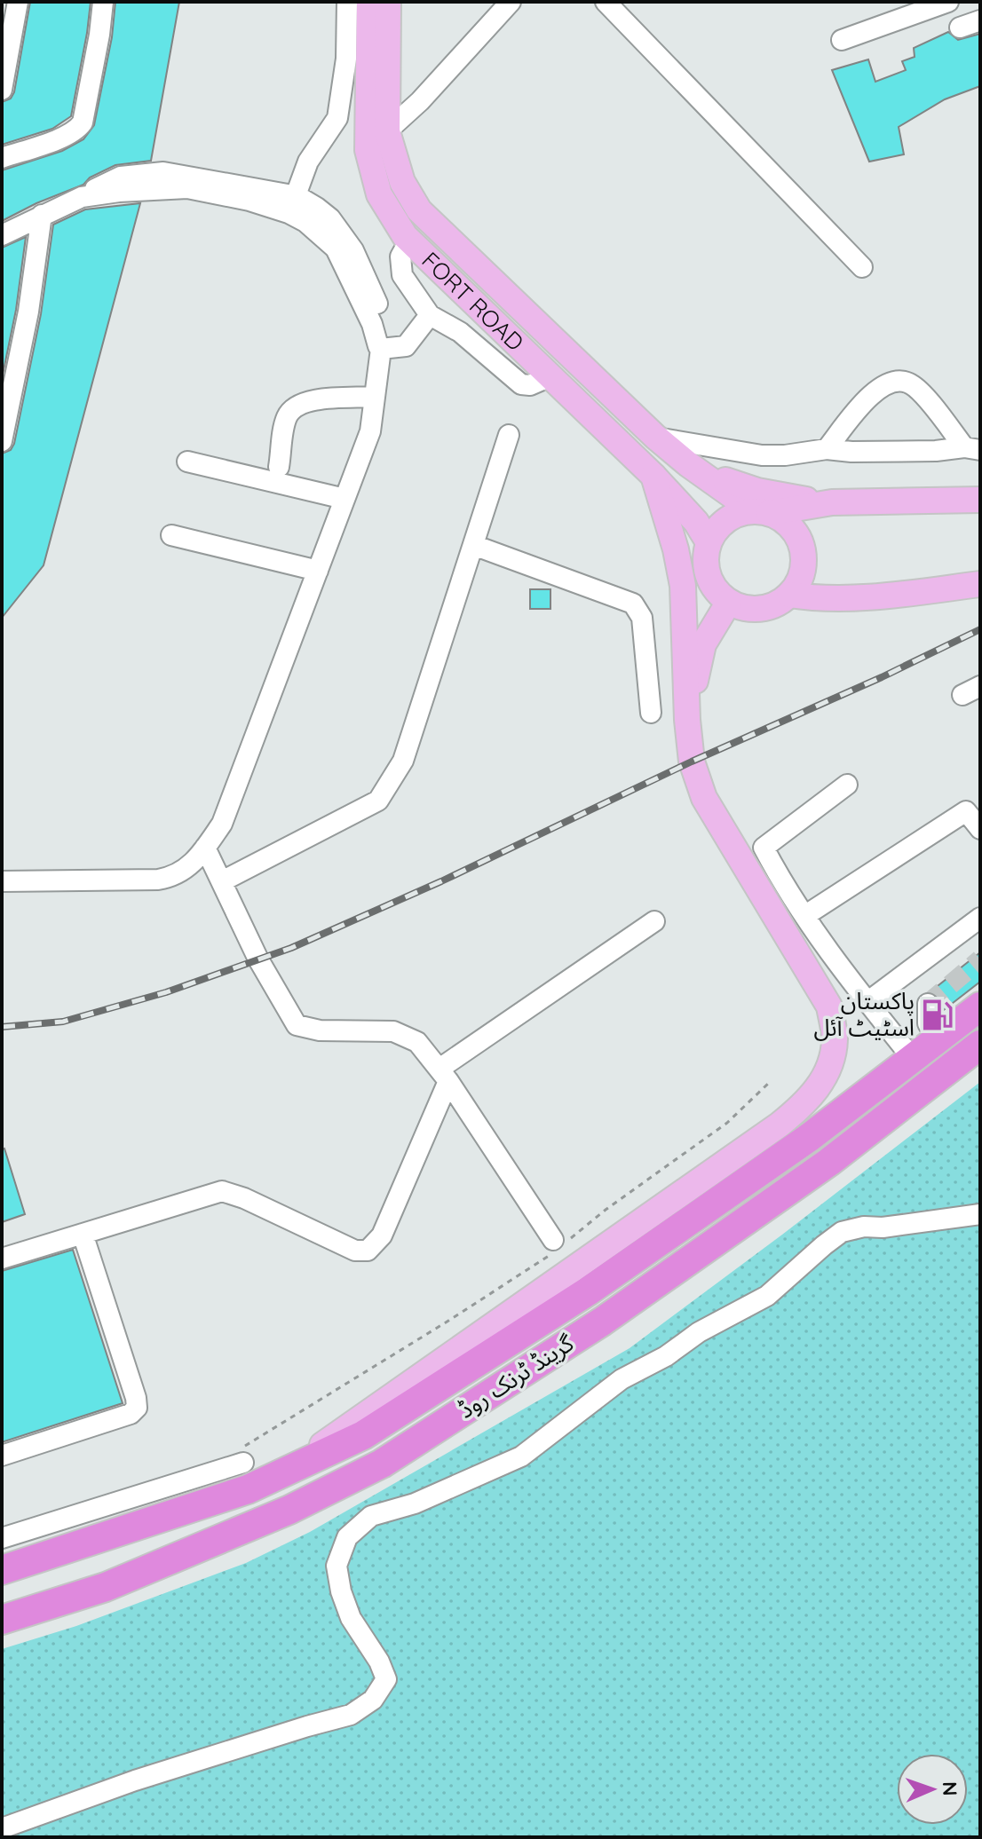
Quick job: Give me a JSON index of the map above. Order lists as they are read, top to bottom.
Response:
{
  "streets": {
    "highway": ["گرینڈ ٹرنک روڈ"],
    "main road": ["FORT ROAD"]
  },
  "places": {
    "fuel station": ["پاکستان اسٹیٹ آئل"]
  },
  "north": "right"
}
